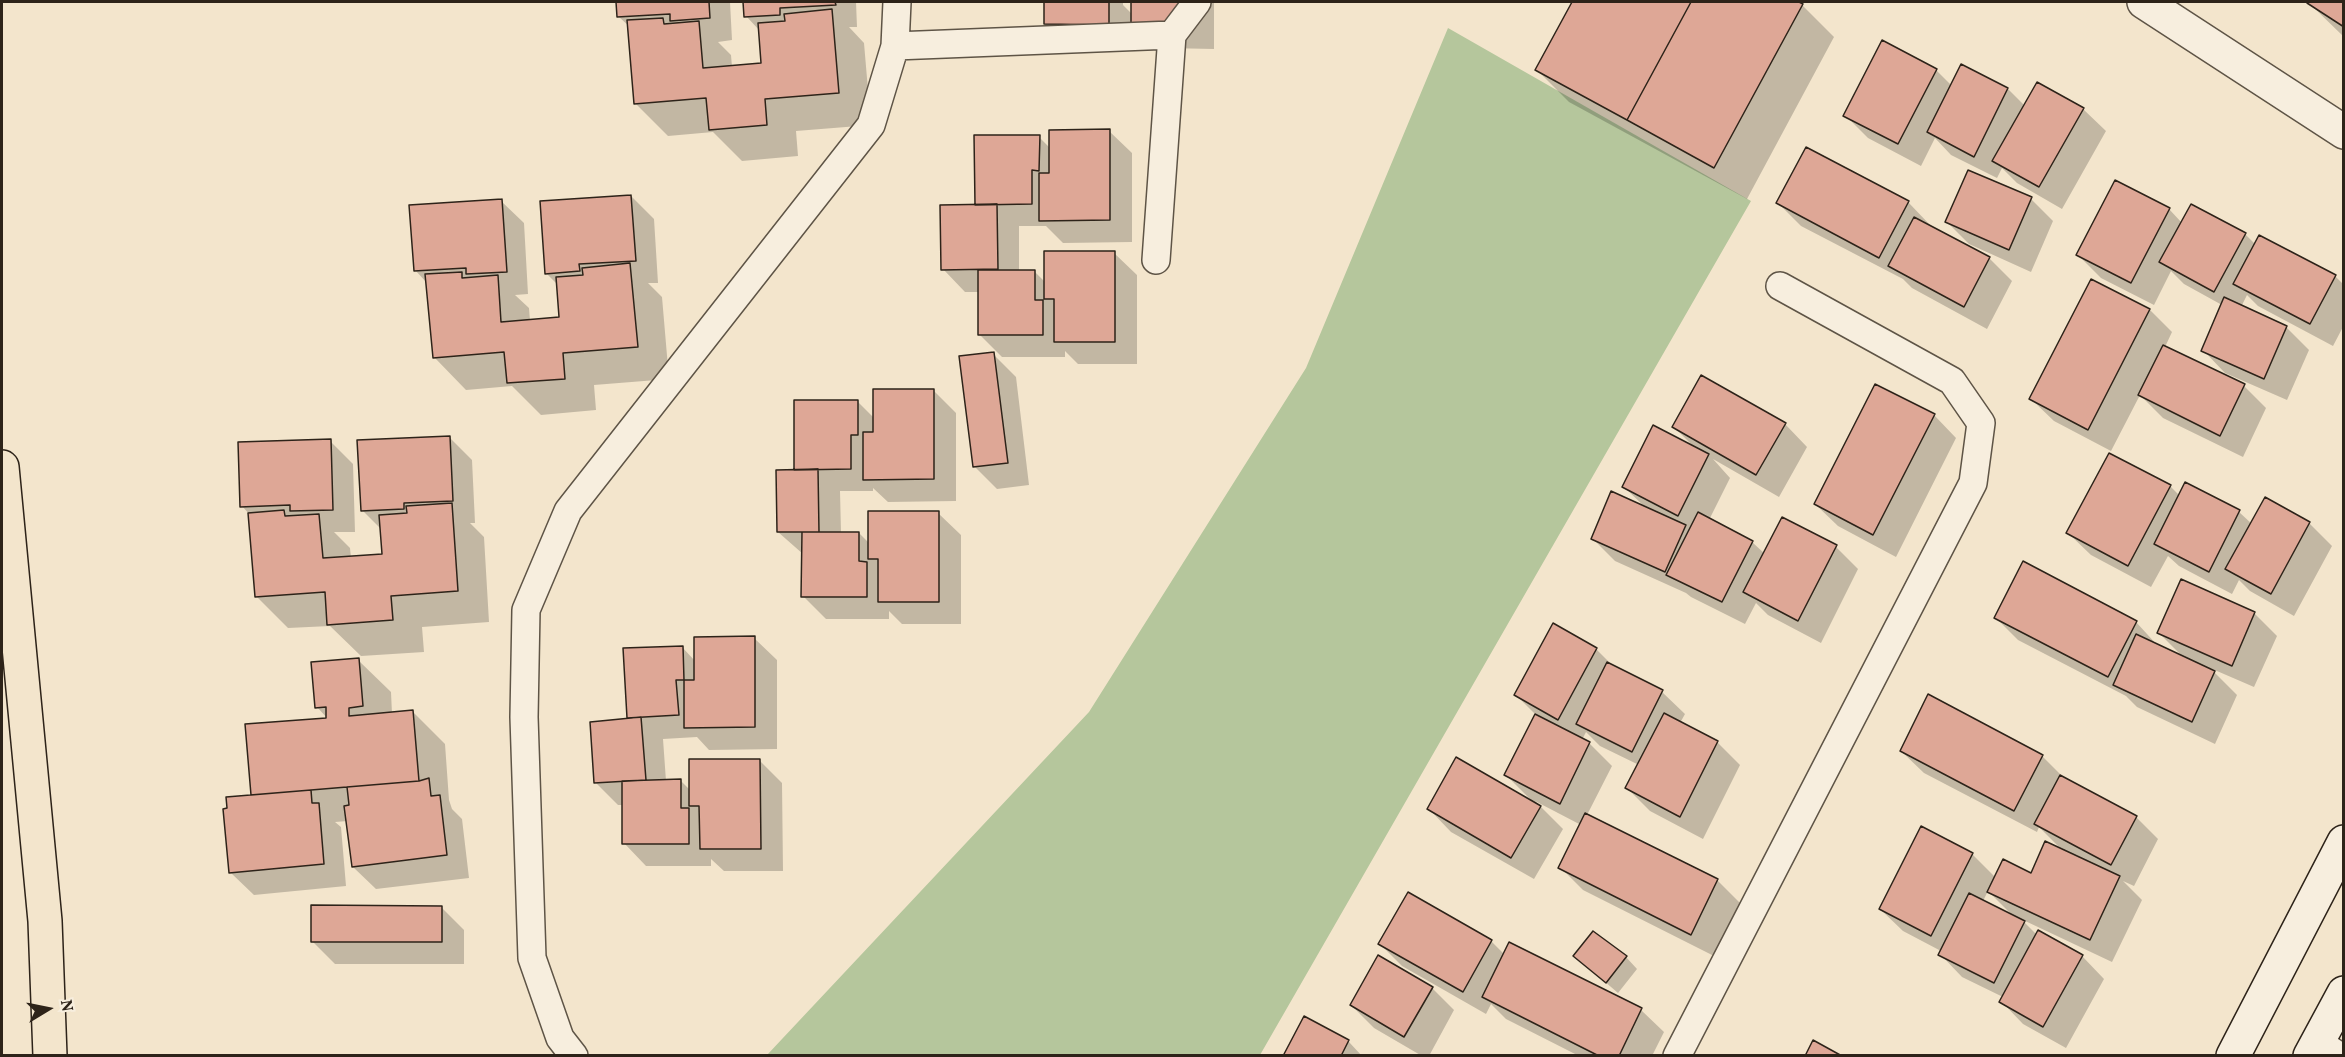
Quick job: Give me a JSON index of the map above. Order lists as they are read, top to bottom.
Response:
{
  "north": "right"
}
